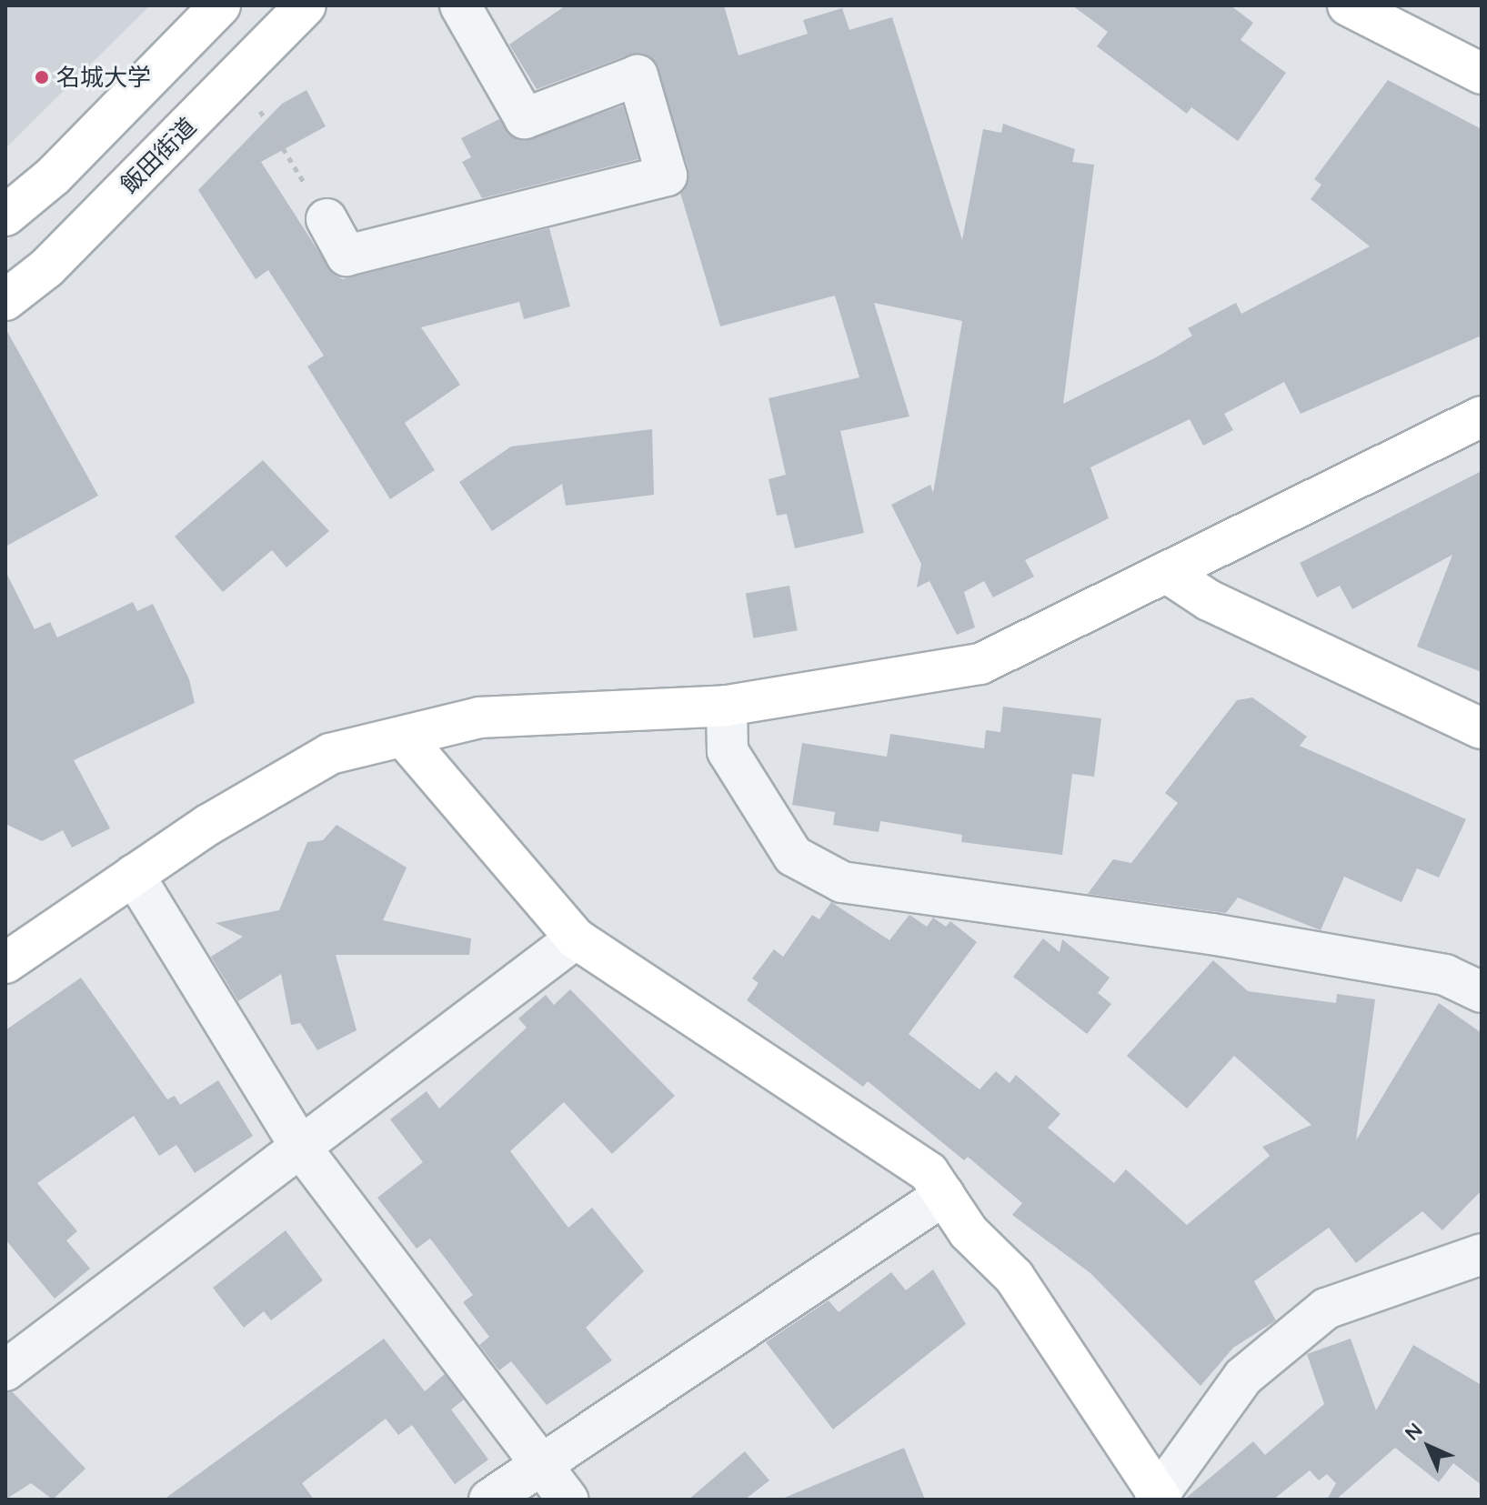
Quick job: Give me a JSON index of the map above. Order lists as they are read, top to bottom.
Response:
{
  "streets": {
    "main road": ["飯田街道"]
  },
  "places": ["名城大学"],
  "north": "top left"
}
